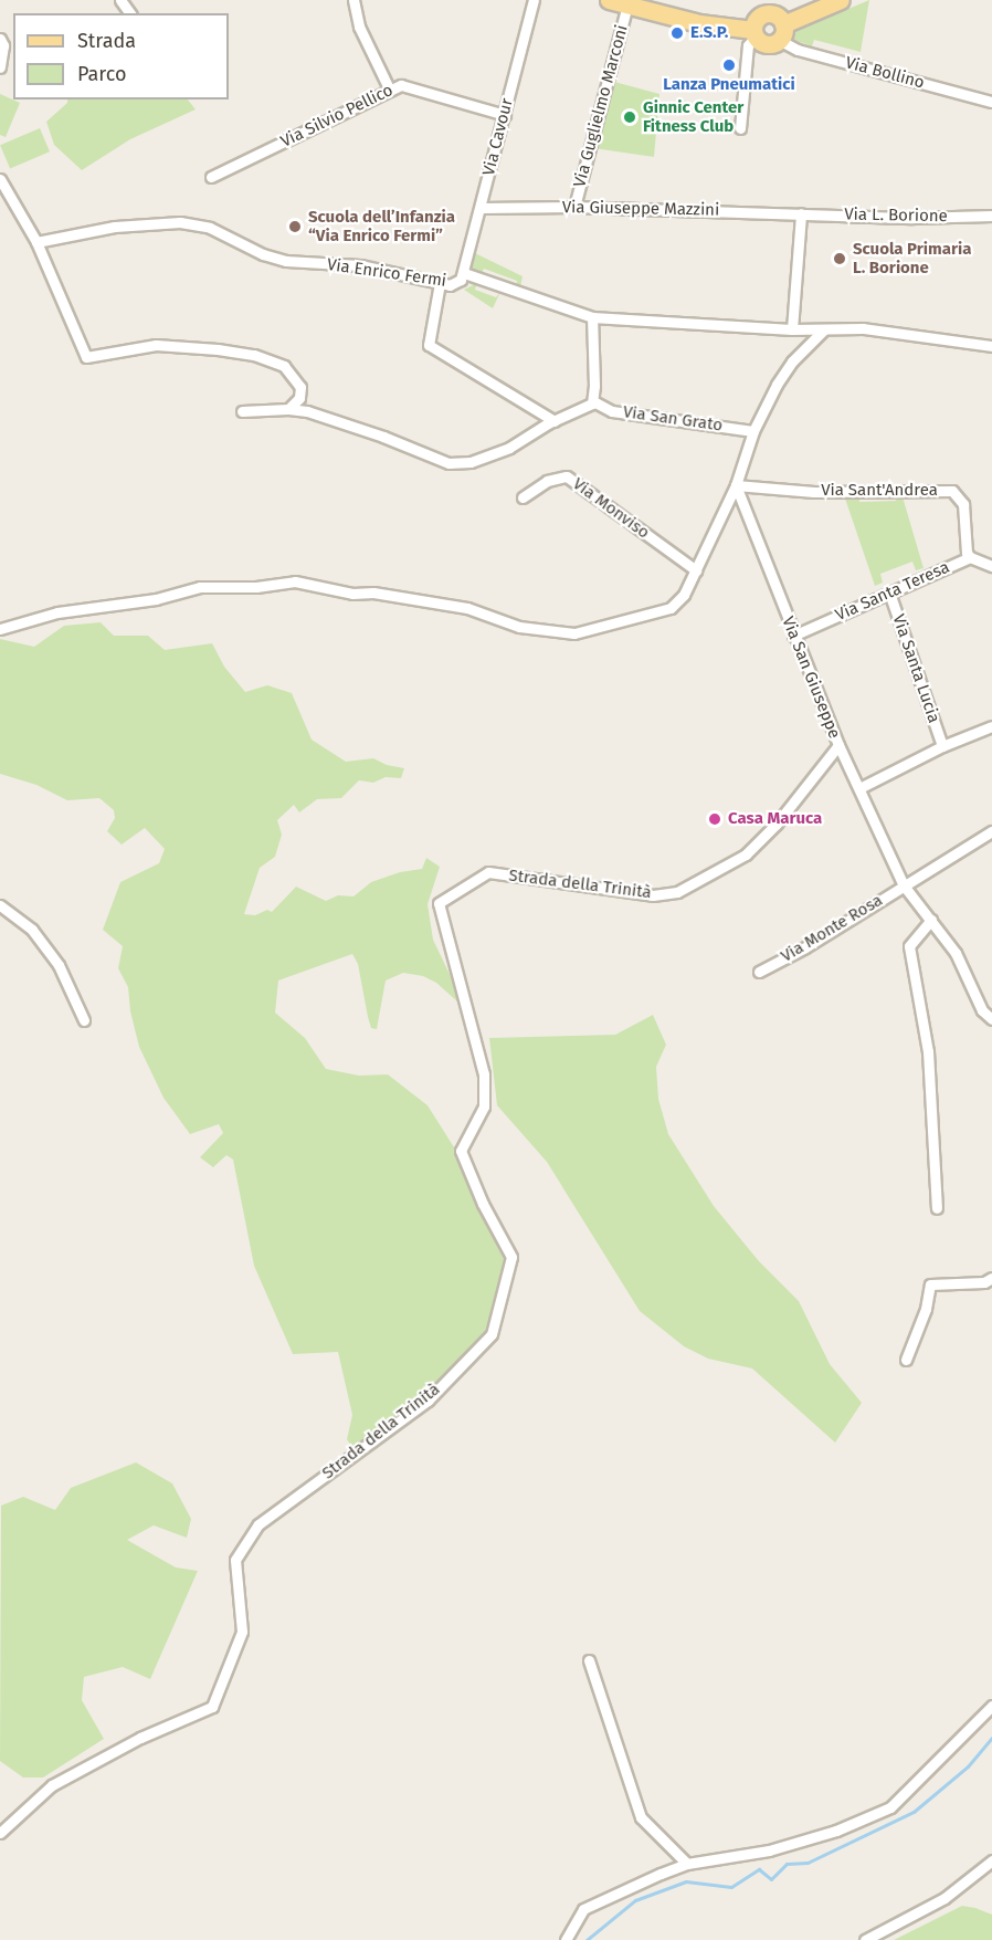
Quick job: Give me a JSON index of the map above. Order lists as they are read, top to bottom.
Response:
{
  "streets": {
    "street": [
      "Via Bollino",
      "Via Guglielmo Marconi",
      "Via Silvio Pellico",
      "Via Cavour",
      "Via Giuseppe Mazzini",
      "Via L. Borione",
      "Via Enrico Fermi",
      "Via San Grato",
      "Via Sant'Andrea",
      "Via Monviso",
      "Via Santa Teresa",
      "Via Santa Lucia",
      "Via San Giuseppe",
      "Strada della Trinità",
      "Via Monte Rosa"
    ]
  },
  "crossings": [
    ["Via Guglielmo Marconi", "Via Giuseppe Mazzini"],
    ["Via Silvio Pellico", "Via Cavour"],
    ["Via Cavour", "Via Giuseppe Mazzini"],
    ["Via Cavour", "Via Enrico Fermi"],
    ["Via Giuseppe Mazzini", "Via L. Borione"],
    ["Via Sant'Andrea", "Via Santa Teresa"],
    ["Via Sant'Andrea", "Via San Giuseppe"],
    ["Via Santa Teresa", "Via Santa Lucia"],
    ["Via Santa Teresa", "Via San Giuseppe"],
    ["Via San Giuseppe", "Strada della Trinità"],
    ["Via San Giuseppe", "Via Monte Rosa"]
  ],
  "places": [
    "E.S.P.",
    "Lanza Pneumatici",
    "Ginnic Center Fitness Club",
    "Scuola dell’Infanzia “Via Enrico Fermi”",
    "Scuola Primaria L. Borione",
    "Casa Maruca"
  ],
  "legend": ["Strada", "Parco"]
}
